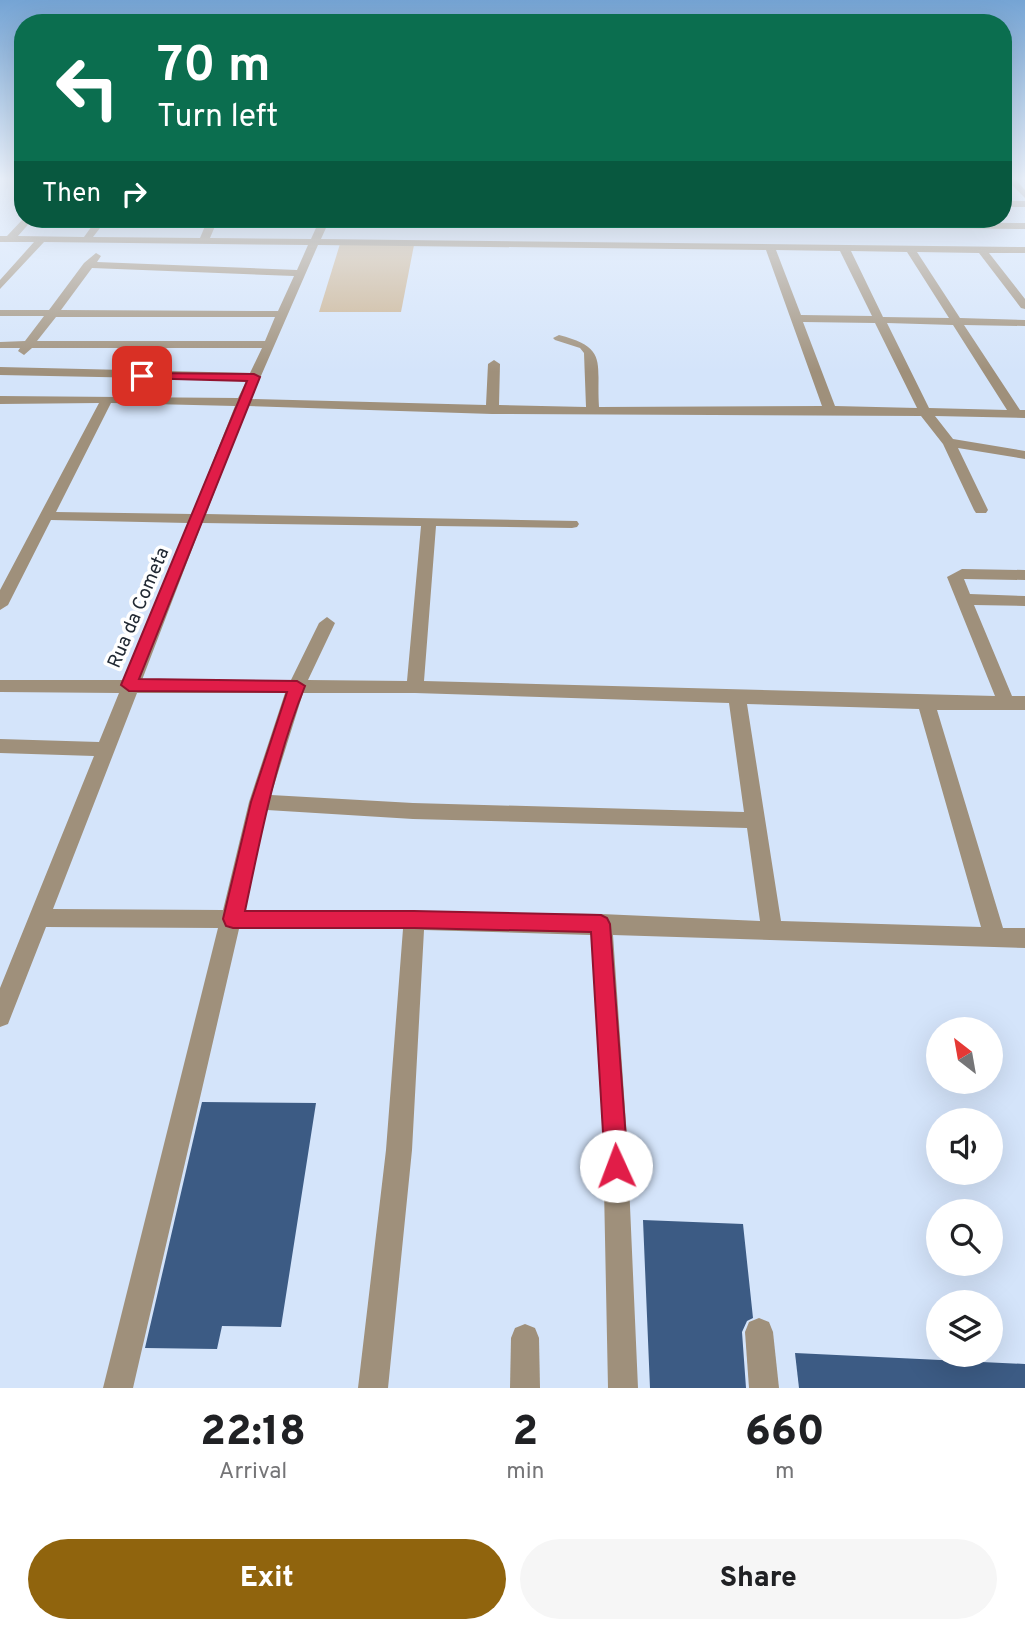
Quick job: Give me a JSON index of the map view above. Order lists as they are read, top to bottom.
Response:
{
  "streets": {
    "street": ["Rua da Cometa"]
  },
  "north": "top left",
  "page": {
    "turn": ["70 m", "Turn left"],
    "then": "Then",
    "eta": [
      "22:18",
      "Arrival",
      "2",
      "min",
      "660",
      "m"
    ],
    "buttons": ["Exit", "Share"]
  }
}
